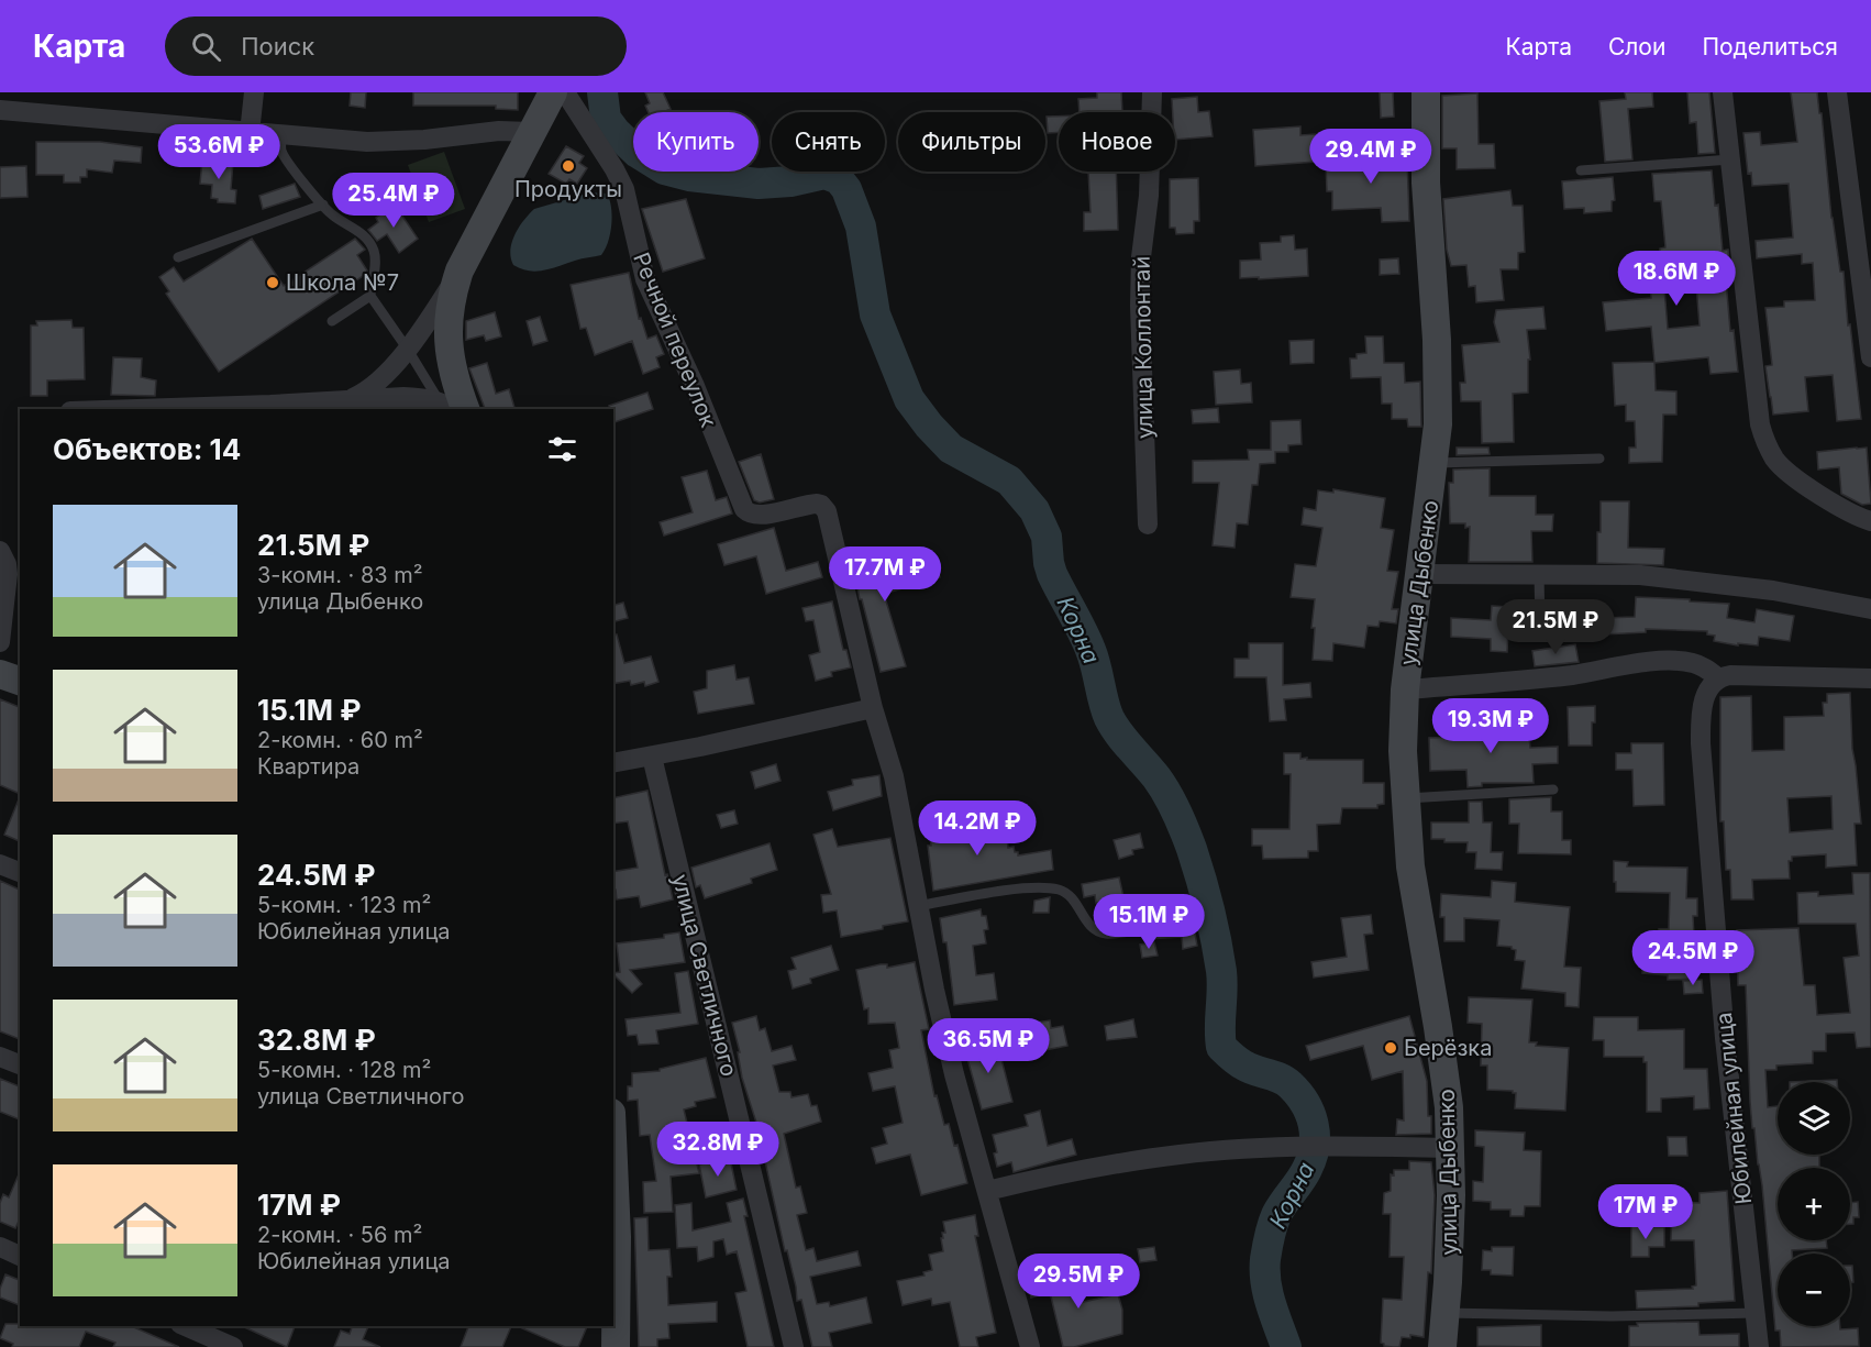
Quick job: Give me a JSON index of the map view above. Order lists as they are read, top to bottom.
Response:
{
  "streets": {
    "main road": ["улица Дыбенко"],
    "street": [
      "Речной переулок",
      "улица Коллонтай",
      "улица Светличного",
      "Юбилейная улица"
    ]
  },
  "water": ["Корна"],
  "places": ["Продукты", "Школа №7", "Берёзка"],
  "page": {
    "header": "Карта",
    "search": "Поиск",
    "nav": ["Карта", "Слои", "Поделиться"],
    "chip": [
      "Купить",
      "Снять",
      "Фильтры",
      "Новое"
    ],
    "price": [
      "53.6M ₽",
      "29.4M ₽",
      "25.4M ₽",
      "18.6M ₽",
      "17.7M ₽",
      "21.5M ₽",
      "19.3M ₽",
      "14.2M ₽",
      "15.1M ₽",
      "24.5M ₽",
      "36.5M ₽",
      "32.8M ₽",
      "17M ₽",
      "29.5M ₽"
    ],
    "heading": "Объектов: 14",
    "list": [
      {
        "name": "21.5M ₽",
        "note": "3-комн. · 83 m² · улица Дыбенко"
      },
      {
        "name": "15.1M ₽",
        "note": "2-комн. · 60 m² · Квартира"
      },
      {
        "name": "24.5M ₽",
        "note": "5-комн. · 123 m² · Юбилейная улица"
      },
      {
        "name": "32.8M ₽",
        "note": "5-комн. · 128 m² · улица Светличного"
      },
      {
        "name": "17M ₽",
        "note": "2-комн. · 56 m² · Юбилейная улица"
      }
    ],
    "map_buttons": ["+", "−"]
  }
}
